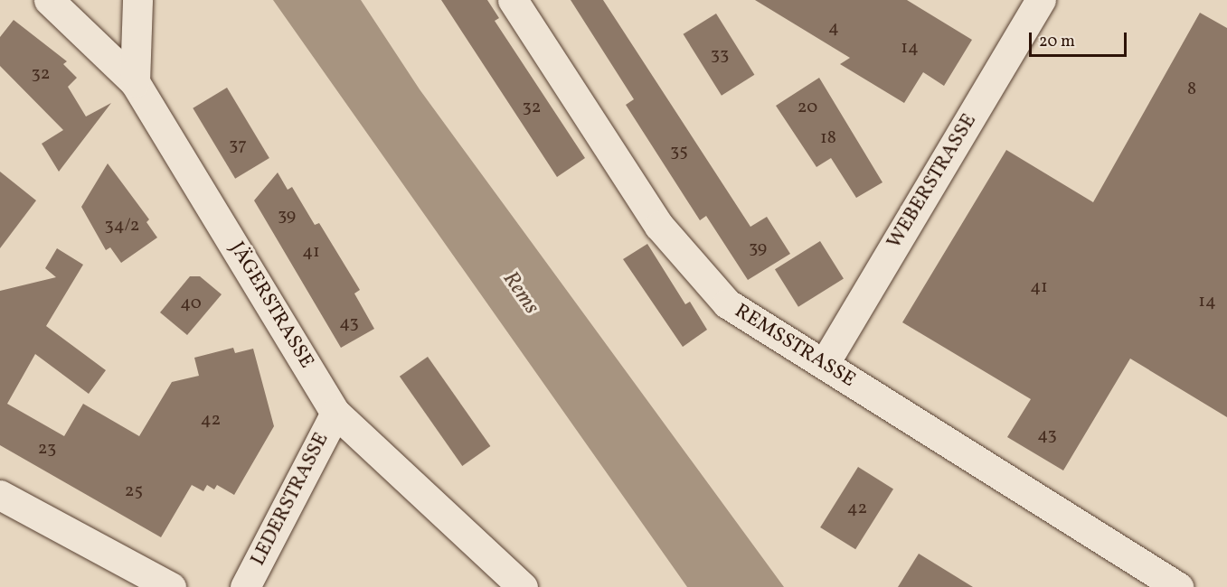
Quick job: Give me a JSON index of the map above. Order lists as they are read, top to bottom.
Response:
{
  "streets": {
    "street": [
      "WEBERSTRASSE",
      "JÄGERSTRASSE",
      "REMSSTRASSE",
      "LEDERSTRASSE"
    ]
  },
  "crossings": [
    ["WEBERSTRASSE", "REMSSTRASSE"],
    ["JÄGERSTRASSE", "LEDERSTRASSE"]
  ],
  "water": ["Rems"],
  "house_numbers": [
    "4",
    "14",
    "33",
    "32",
    "8",
    "32",
    "20",
    "18",
    "37",
    "35",
    "39",
    "34/2",
    "39",
    "41",
    "41",
    "14",
    "40",
    "43",
    "42",
    "43",
    "23",
    "25",
    "42"
  ],
  "scale_bar": "20 m"
}
